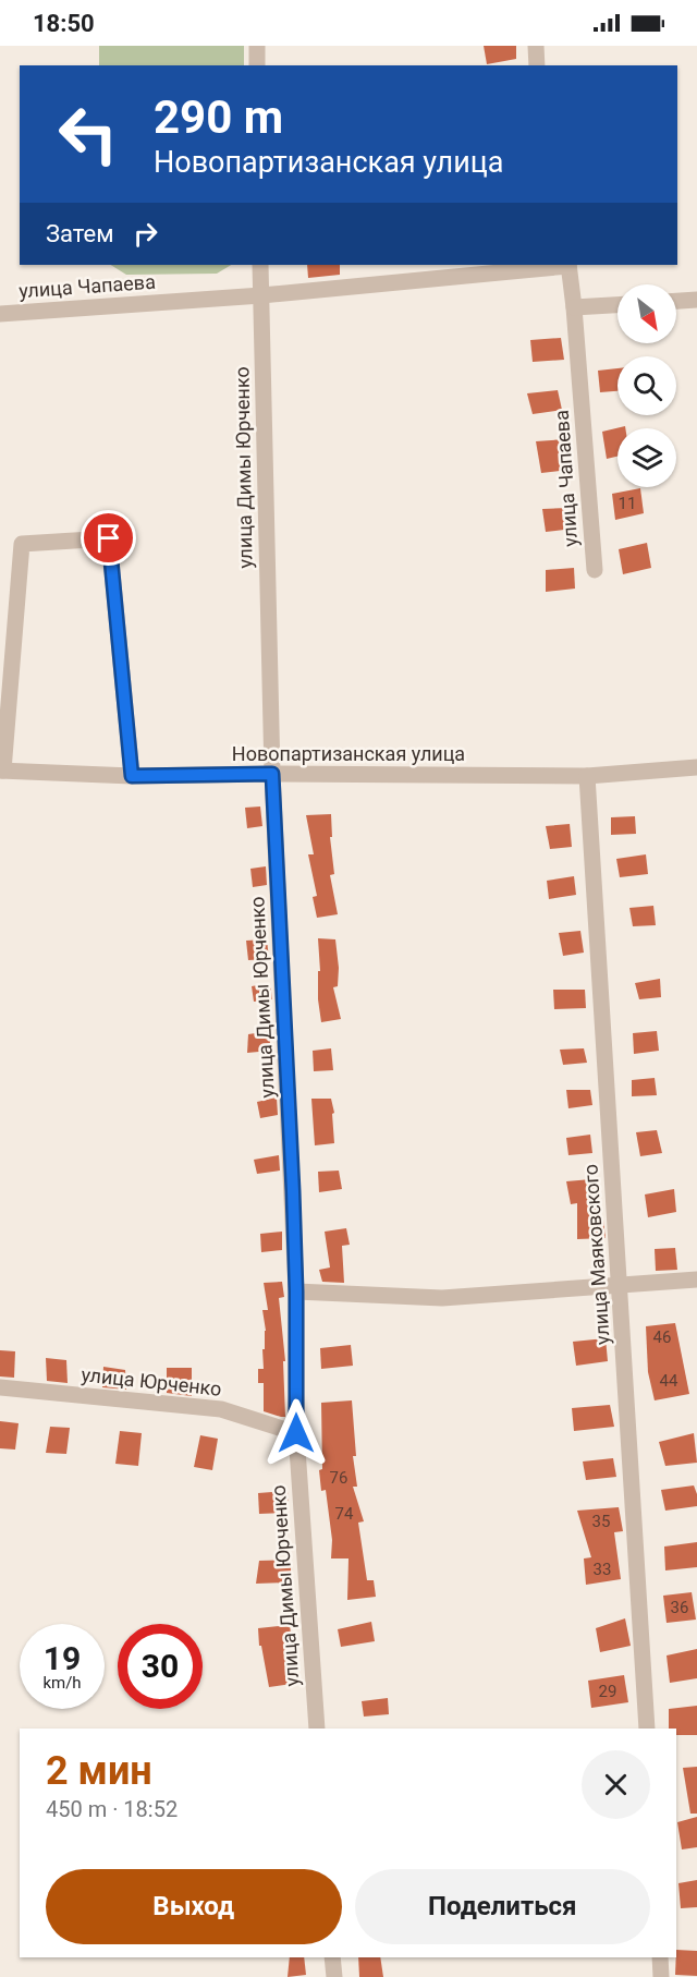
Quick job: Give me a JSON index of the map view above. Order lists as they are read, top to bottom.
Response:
{
  "streets": {
    "street": [
      "улица Чапаева",
      "улица Димы Юрченко",
      "Новопартизанская улица",
      "улица Маяковского",
      "улица Юрченко"
    ]
  },
  "crossings": [
    ["улица Чапаева", "улица Димы Юрченко"],
    ["улица Димы Юрченко", "Новопартизанская улица"],
    ["улица Димы Юрченко", "улица Юрченко"],
    ["Новопартизанская улица", "улица Маяковского"]
  ],
  "house_numbers": [
    "11",
    "46",
    "44",
    "76",
    "74",
    "35",
    "33",
    "36",
    "29"
  ],
  "north": "bottom right",
  "page": {
    "status": "18:50",
    "turn": ["290 m", "Новопартизанская улица"],
    "then": "Затем",
    "speed": "19 km/h",
    "limit": "30",
    "heading": ["2 мин", "450 m · 18:52"],
    "buttons": ["Выход", "Поделиться"]
  }
}
